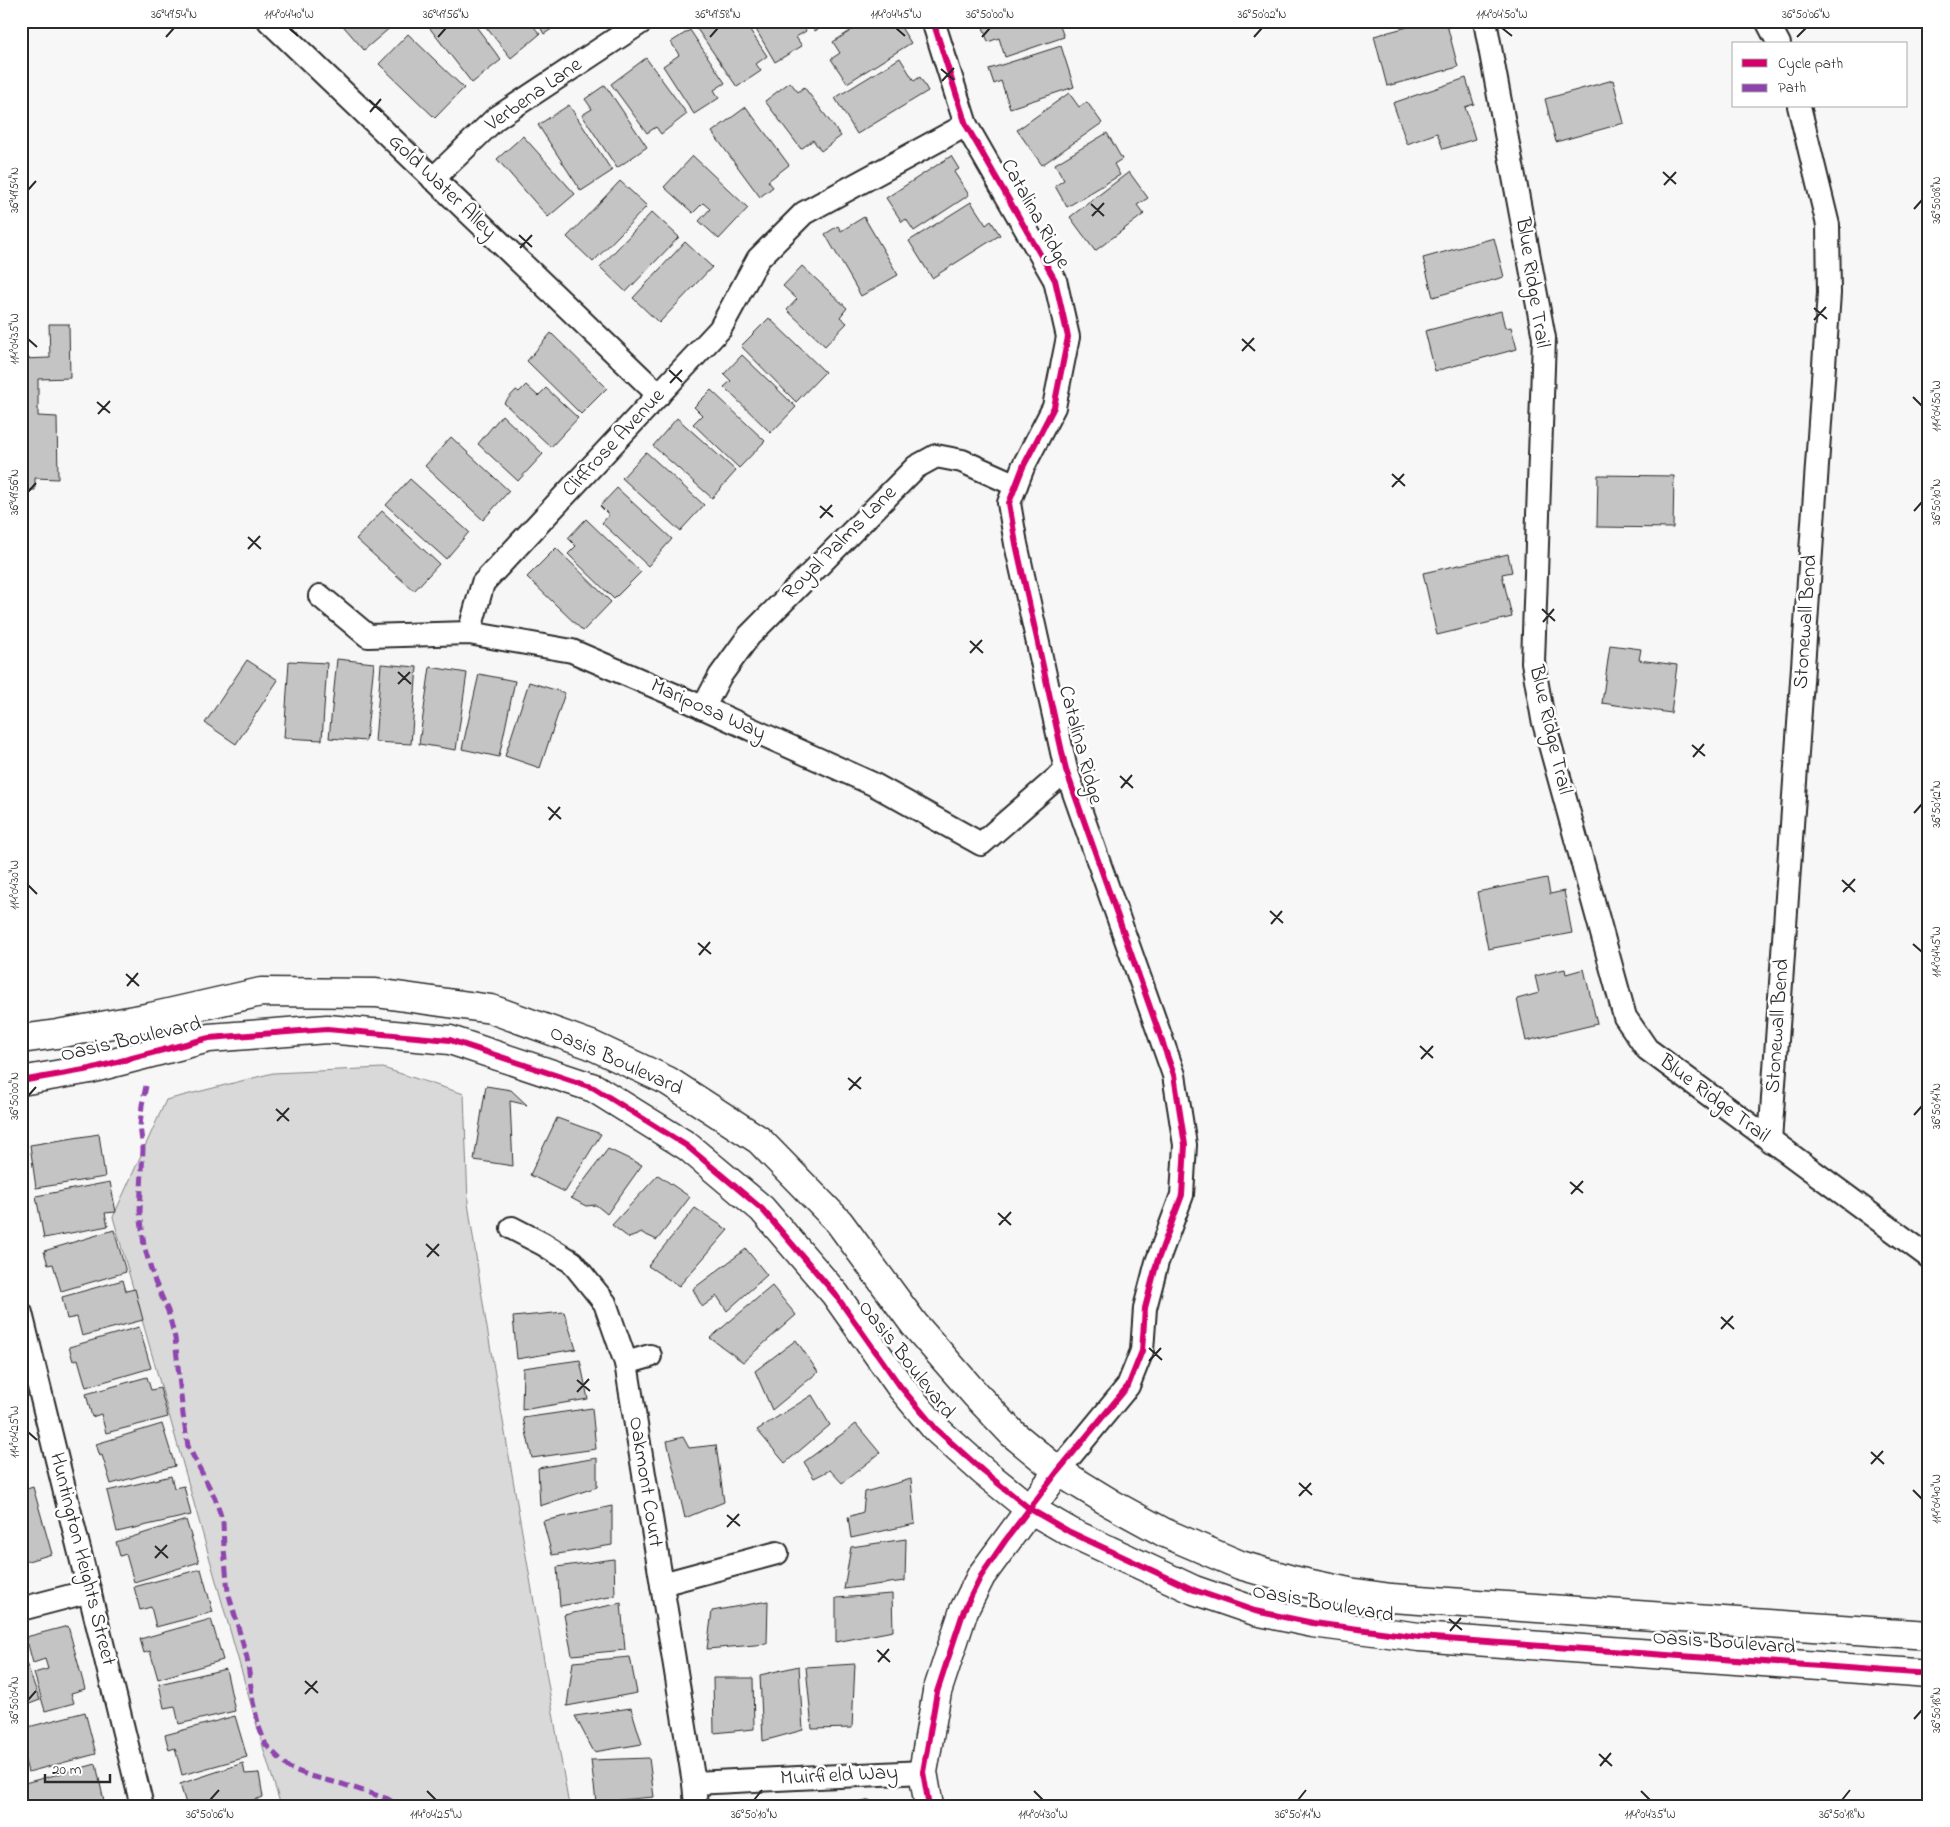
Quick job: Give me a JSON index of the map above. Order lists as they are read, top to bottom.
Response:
{
  "streets": {
    "street": [
      "Verbena Lane",
      "Gold Water Alley",
      "Catalina Ridge",
      "Blue Ridge Trail",
      "Cliffrose Avenue",
      "Royal Palms Lane",
      "Stonewall Bend",
      "Mariposa Way",
      "Oasis Boulevard",
      "Oakmont Court",
      "Huntington Heights Street",
      "Muirfield Way"
    ]
  },
  "crossings": [
    ["Verbena Lane", "Gold Water Alley"],
    ["Gold Water Alley", "Cliffrose Avenue"],
    ["Catalina Ridge", "Cliffrose Avenue"],
    ["Catalina Ridge", "Royal Palms Lane"],
    ["Catalina Ridge", "Mariposa Way"],
    ["Catalina Ridge", "Oasis Boulevard"],
    ["Blue Ridge Trail", "Stonewall Bend"],
    ["Cliffrose Avenue", "Mariposa Way"],
    ["Royal Palms Lane", "Mariposa Way"],
    ["Oakmont Court", "Muirfield Way"]
  ],
  "legend": ["Cycle path", "Path"],
  "scale_bar": "20 m",
  "coordinates": [
    "36°49'54\"N",
    "114°04'40\"W",
    "36°49'56\"N",
    "36°49'58\"N",
    "114°04'45\"W",
    "36°50'00\"N",
    "36°50'02\"N",
    "114°04'50\"W",
    "36°50'06\"N",
    "36°50'08\"N",
    "114°04'35\"W",
    "36°50'10\"N",
    "36°50'12\"N",
    "114°04'30\"W",
    "36°50'14\"N",
    "114°04'25\"W",
    "36°50'04\"N",
    "36°50'18\"N"
  ]
}
